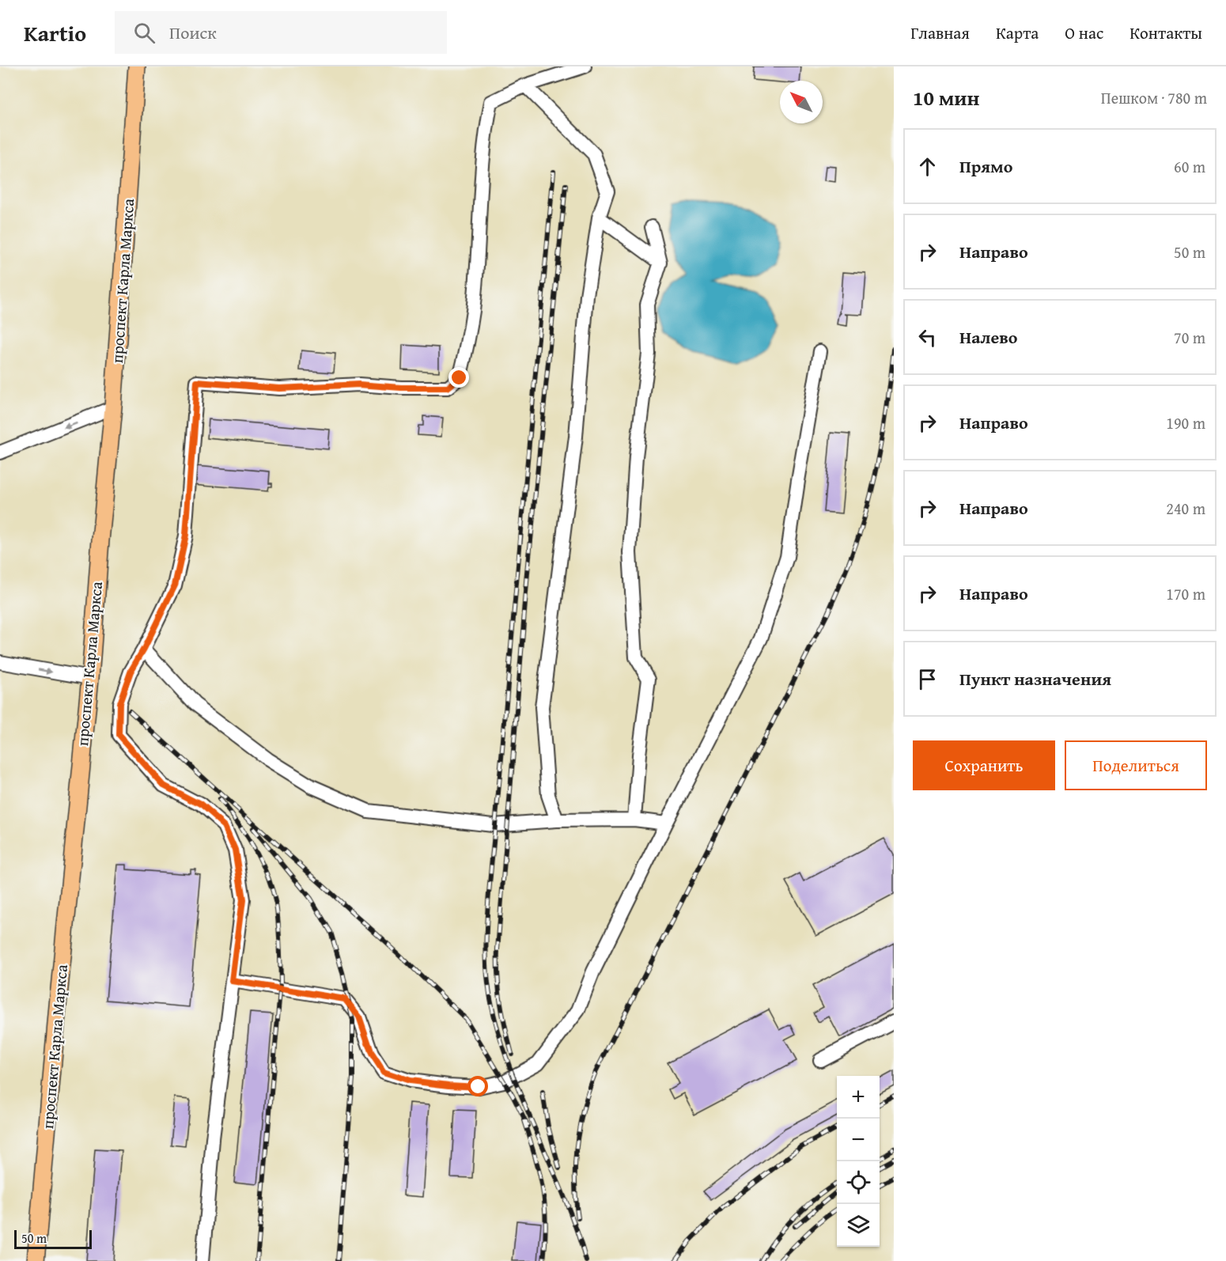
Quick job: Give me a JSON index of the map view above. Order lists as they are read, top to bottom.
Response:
{
  "streets": {
    "main road": ["проспект Карла Маркса"]
  },
  "scale_bar": "50 m",
  "north": "top left",
  "page": {
    "header": "Kartio",
    "search": "Поиск",
    "nav": [
      "Главная",
      "Карта",
      "О нас",
      "Контакты"
    ],
    "heading": ["10 мин", "Пешком · 780 m"],
    "list": [
      ["Прямо", "60 m"],
      ["Направо", "50 m"],
      ["Налево", "70 m"],
      ["Направо", "190 m"],
      ["Направо", "240 m"],
      ["Направо", "170 m"],
      "Пункт назначения"
    ],
    "buttons": ["Сохранить", "Поделиться"],
    "map_buttons": ["+", "−"],
    "scale": "50 m"
  }
}
